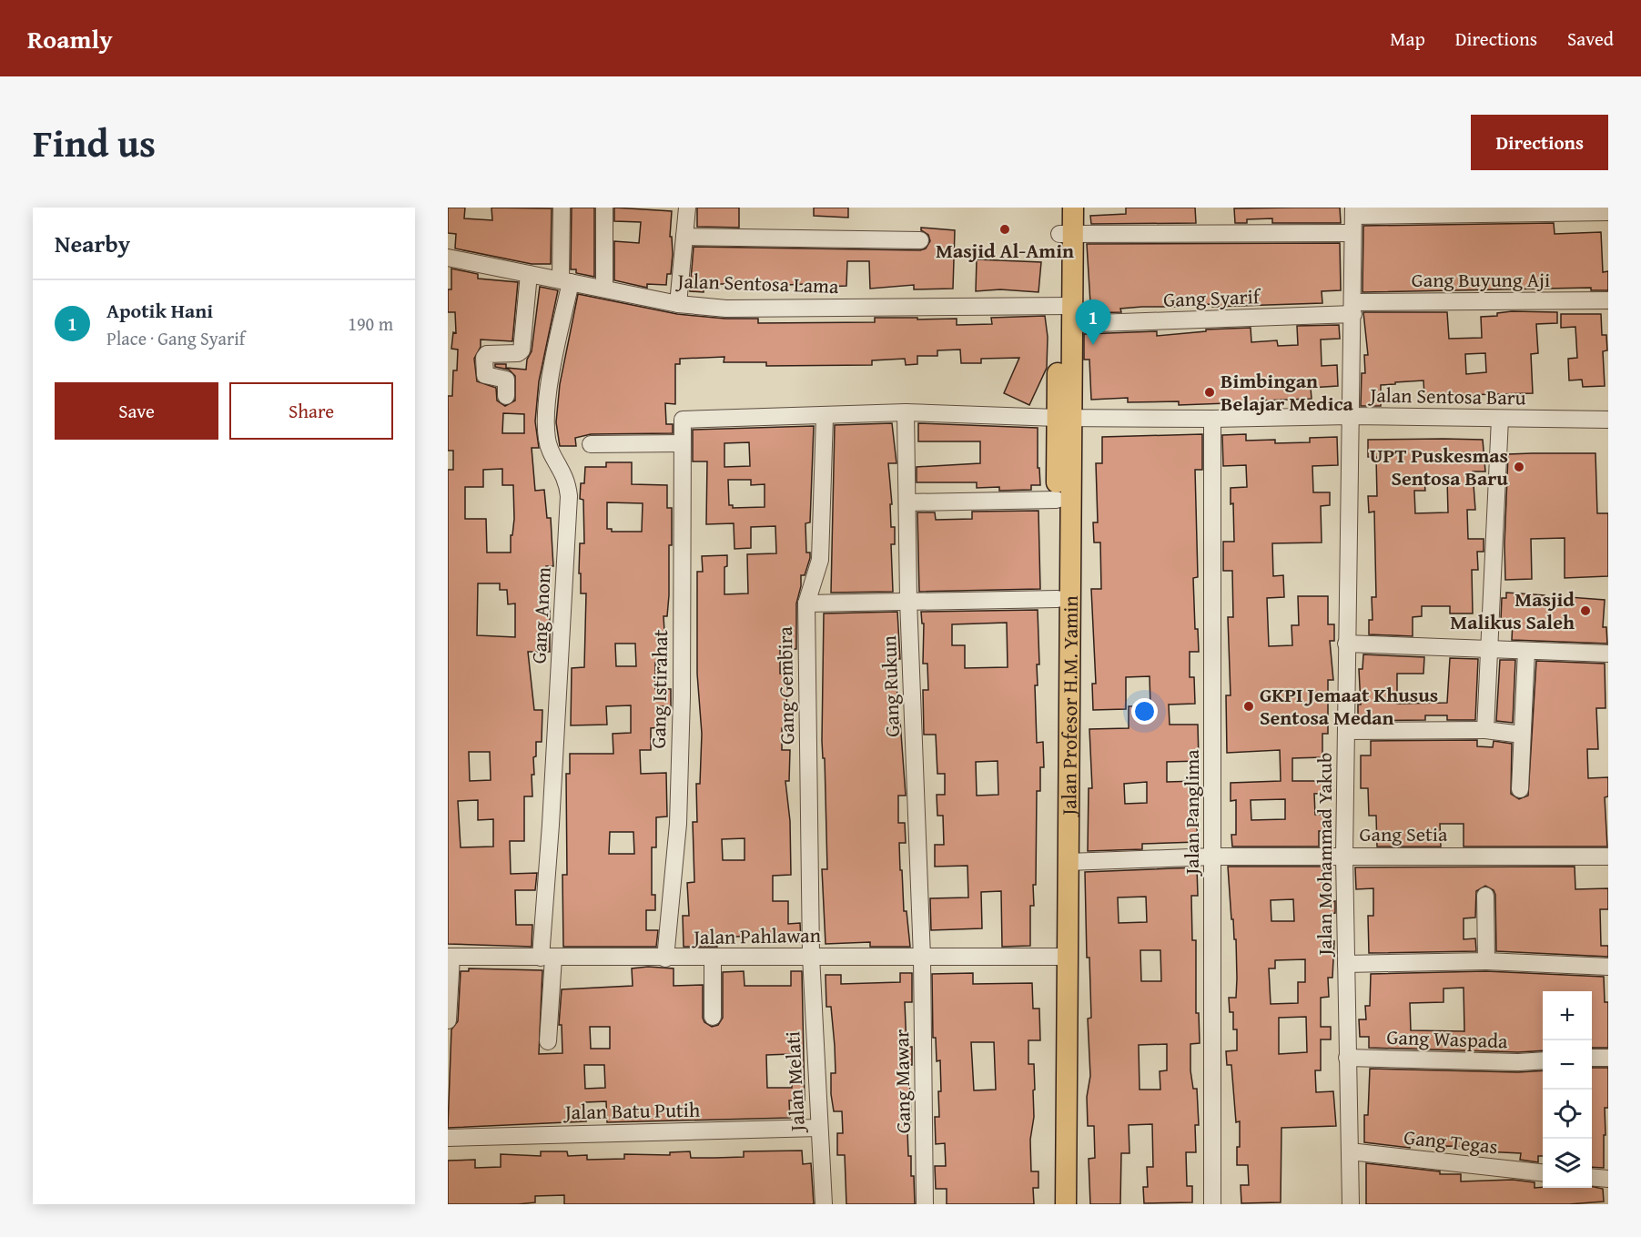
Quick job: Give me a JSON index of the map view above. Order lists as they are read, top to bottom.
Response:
{
  "streets": {
    "main road": ["Jalan Profesor H.M. Yamin"],
    "street": [
      "Gang Buyung Aji",
      "Jalan Sentosa Lama",
      "Gang Syarif",
      "Jalan Sentosa Baru",
      "Gang Anom",
      "Gang Gembira",
      "Gang Rukun",
      "Gang Istirahat",
      "Jalan Panglima",
      "Gang Setia",
      "Jalan Mohammad Yakub",
      "Jalan Pahlawan",
      "Gang Waspada",
      "Jalan Melati",
      "Gang Mawar",
      "Jalan Batu Putih",
      "Gang Tegas"
    ]
  },
  "crossings": [
    ["Gang Buyung Aji", "Gang Syarif"],
    ["Gang Buyung Aji", "Jalan Mohammad Yakub"],
    ["Jalan Sentosa Lama", "Gang Syarif"],
    ["Jalan Sentosa Lama", "Gang Anom"],
    ["Jalan Sentosa Lama", "Jalan Profesor H.M. Yamin"],
    ["Gang Syarif", "Jalan Profesor H.M. Yamin"],
    ["Gang Syarif", "Jalan Mohammad Yakub"],
    ["Jalan Sentosa Baru", "Gang Gembira"],
    ["Jalan Sentosa Baru", "Gang Rukun"],
    ["Jalan Sentosa Baru", "Gang Istirahat"],
    ["Jalan Sentosa Baru", "Jalan Profesor H.M. Yamin"],
    ["Jalan Sentosa Baru", "Jalan Panglima"],
    ["Jalan Sentosa Baru", "Jalan Mohammad Yakub"],
    ["Gang Anom", "Jalan Pahlawan"],
    ["Gang Gembira", "Jalan Pahlawan"],
    ["Gang Gembira", "Jalan Melati"],
    ["Gang Rukun", "Jalan Pahlawan"],
    ["Gang Rukun", "Gang Mawar"],
    ["Gang Istirahat", "Jalan Pahlawan"],
    ["Jalan Profesor H.M. Yamin", "Gang Setia"],
    ["Jalan Profesor H.M. Yamin", "Jalan Pahlawan"],
    ["Jalan Panglima", "Gang Setia"],
    ["Gang Setia", "Jalan Mohammad Yakub"],
    ["Jalan Mohammad Yakub", "Gang Waspada"],
    ["Jalan Mohammad Yakub", "Gang Tegas"],
    ["Jalan Pahlawan", "Jalan Melati"],
    ["Jalan Pahlawan", "Gang Mawar"],
    ["Jalan Melati", "Jalan Batu Putih"]
  ],
  "places": [
    "Masjid Al-Amin",
    "Bimbingan Belajar Medica",
    "UPT Puskesmas Sentosa Baru",
    "Masjid Malikus Saleh",
    "GKPI Jemaat Khusus Sentosa Medan"
  ],
  "page": {
    "header": "Roamly",
    "nav": ["Map", "Directions", "Saved"],
    "title": "Find us",
    "buttons": [
      "Directions",
      ["Save", "Share"]
    ],
    "heading": "Nearby",
    "list": [
      {
        "mark": "1",
        "name": "Apotik Hani",
        "note": "Place · Gang Syarif",
        "value": "190 m"
      }
    ],
    "pins": "1",
    "map_buttons": ["+", "−"]
  }
}
